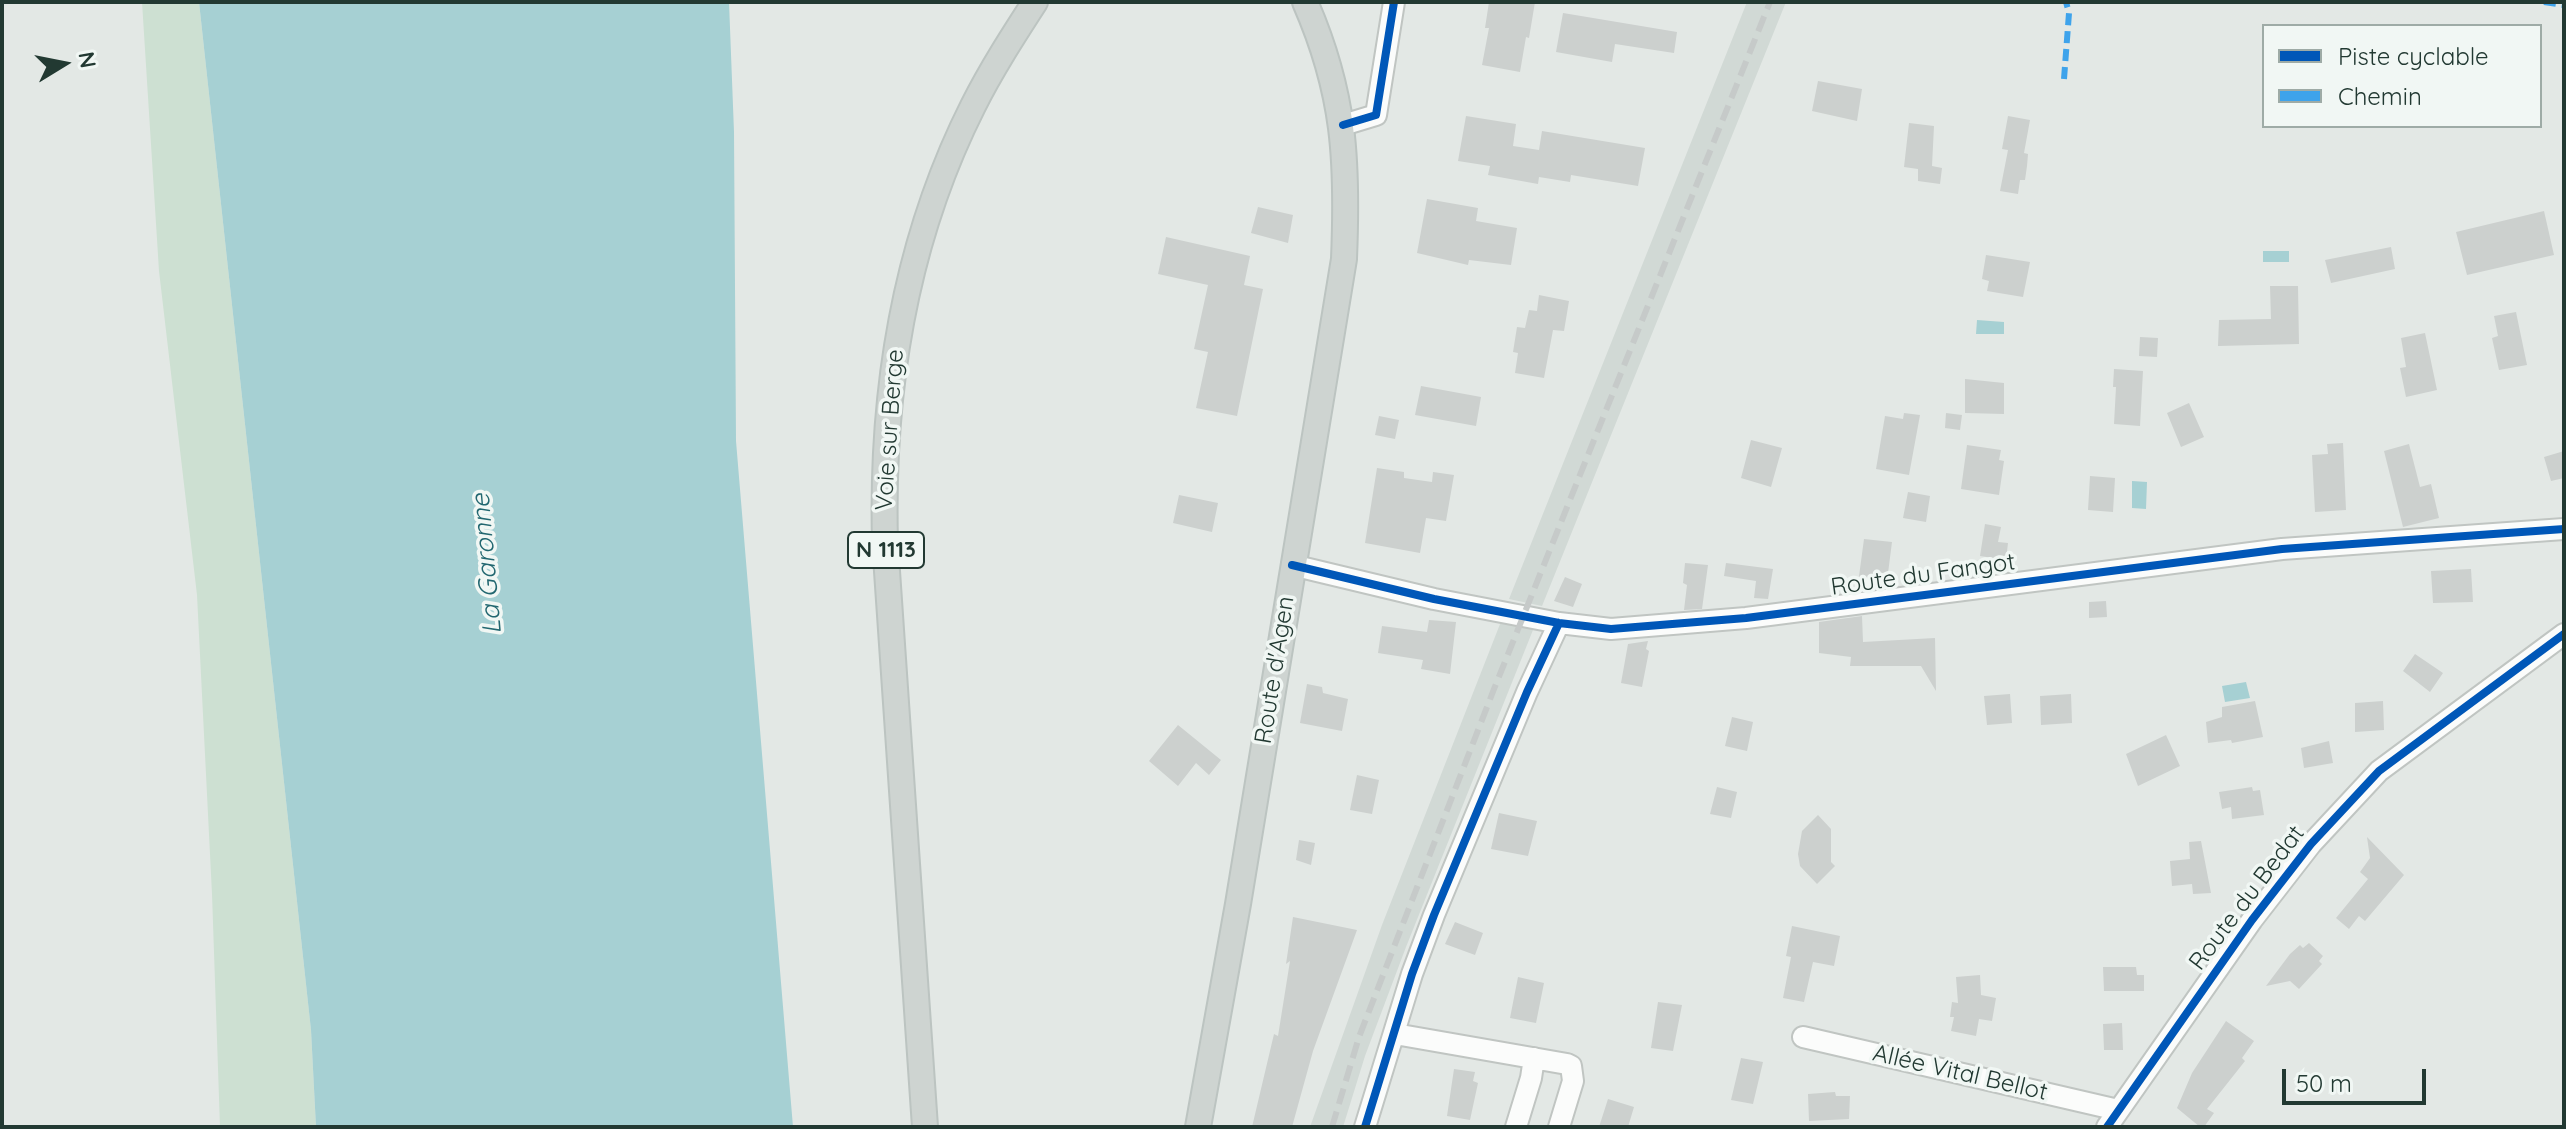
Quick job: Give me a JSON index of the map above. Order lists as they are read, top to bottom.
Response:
{
  "streets": {
    "main road": ["Voie sur Berge", "N 1113", "Route d'Agen"],
    "street": ["Route du Fangot", "Route du Bedat", "Allée Vital Bellot"]
  },
  "crossings": [
    ["Route du Fangot", "Route d'Agen"],
    ["Route du Bedat", "Allée Vital Bellot"]
  ],
  "water": ["La Garonne"],
  "legend": ["Piste cyclable", "Chemin"],
  "scale_bar": "50 m",
  "north": "right"
}
